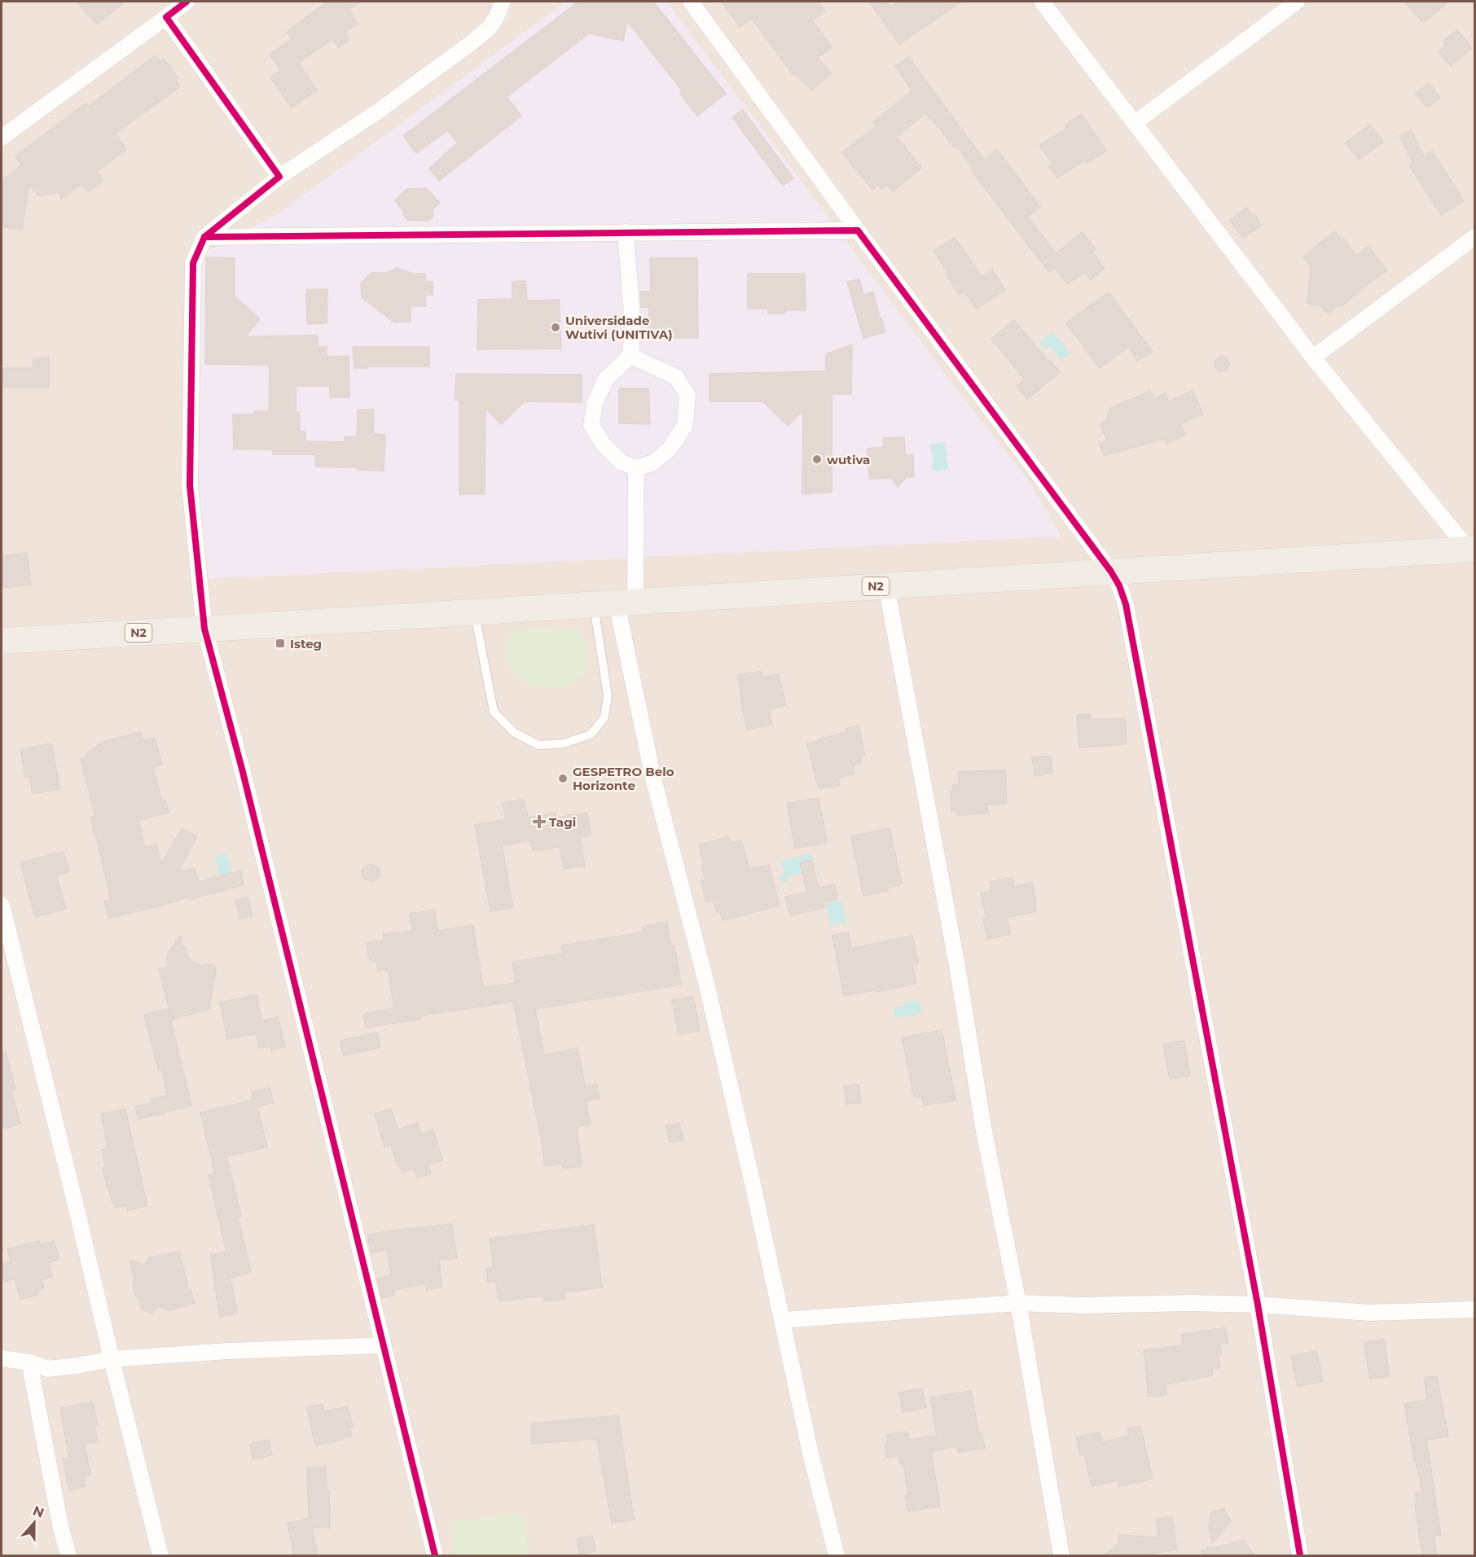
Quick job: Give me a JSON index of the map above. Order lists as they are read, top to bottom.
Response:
{
  "streets": {
    "main road": ["N2"]
  },
  "places": {
    "other": ["Universidade Wutivi (UNITIVA)", "wutiva", "GESPETRO Belo Horizonte"],
    "transit": ["Isteg"],
    "health": ["Tagi"]
  },
  "north": "top"
}
